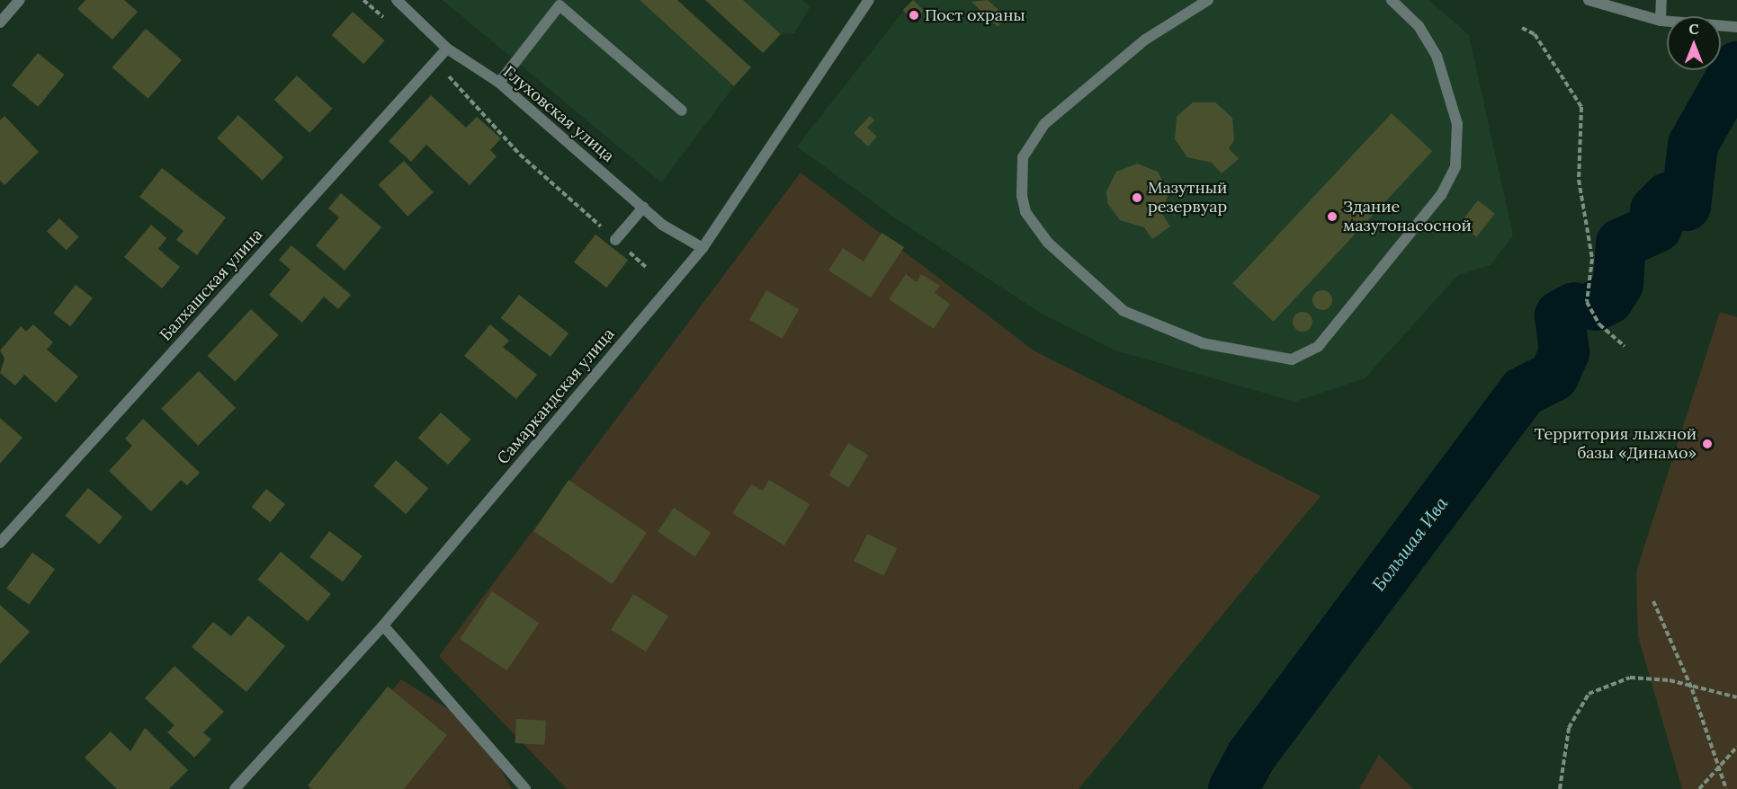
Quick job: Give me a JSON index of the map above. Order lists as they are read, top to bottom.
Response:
{
  "streets": {
    "street": ["Глуховская улица", "Балхашская улица", "Самаркандская улица"]
  },
  "crossings": [
    ["Глуховская улица", "Балхашская улица"],
    ["Глуховская улица", "Самаркандская улица"]
  ],
  "water": ["Большая Ива"],
  "places": [
    "Пост охраны",
    "Мазутный резервуар",
    "Здание мазутонасосной",
    "Территория лыжной базы «Динамо»"
  ],
  "north": "top"
}
